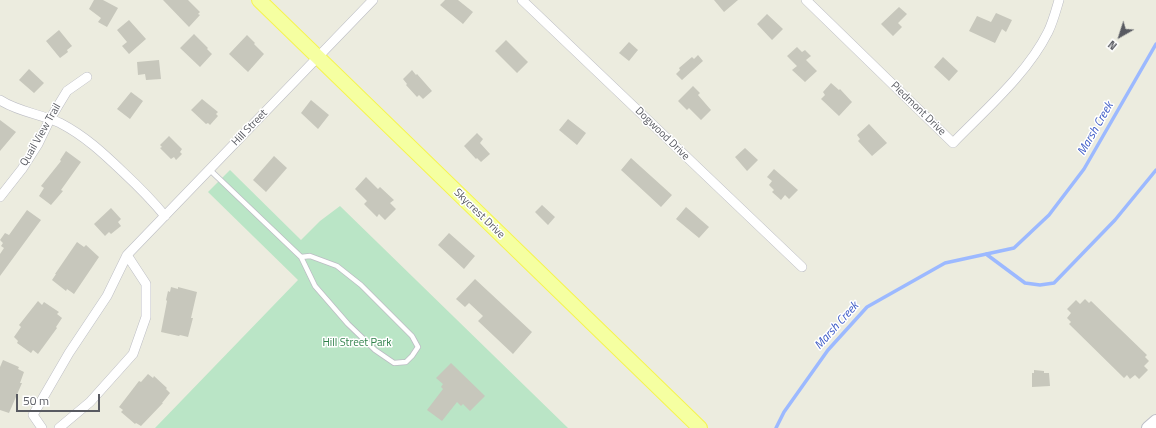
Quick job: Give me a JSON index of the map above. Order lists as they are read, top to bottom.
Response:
{
  "streets": {
    "main road": ["Skycrest Drive"],
    "street": [
      "Piedmont Drive",
      "Hill Street",
      "Dogwood Drive",
      "Quail View Trail"
    ]
  },
  "crossings": [
    ["Hill Street", "Skycrest Drive"]
  ],
  "water": ["Marsh Creek"],
  "parks": ["Hill Street Park"],
  "scale_bar": "50 m",
  "north": "bottom left"
}
